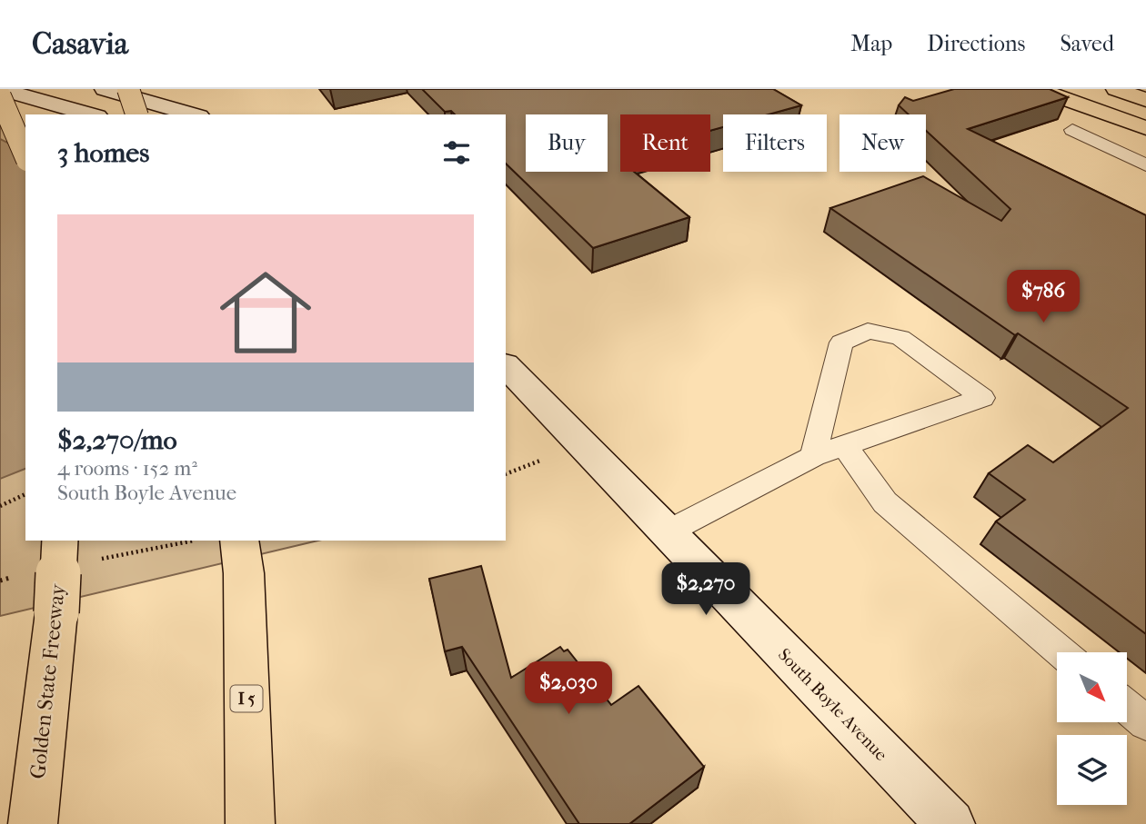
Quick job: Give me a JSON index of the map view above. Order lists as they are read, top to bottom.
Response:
{
  "streets": {
    "highway": ["Golden State Freeway", "I 5"],
    "main road": ["South Boyle Avenue"]
  },
  "north": "bottom right",
  "page": {
    "header": "Casavia",
    "nav": ["Map", "Directions", "Saved"],
    "chip": [
      "Buy",
      "Rent",
      "Filters",
      "New"
    ],
    "heading": "3 homes",
    "list": [
      {
        "name": "$2,270/mo",
        "note": "4 rooms · 152 m² · South Boyle Avenue"
      }
    ],
    "price": ["$786", "$2,270", "$2,030"]
  }
}
